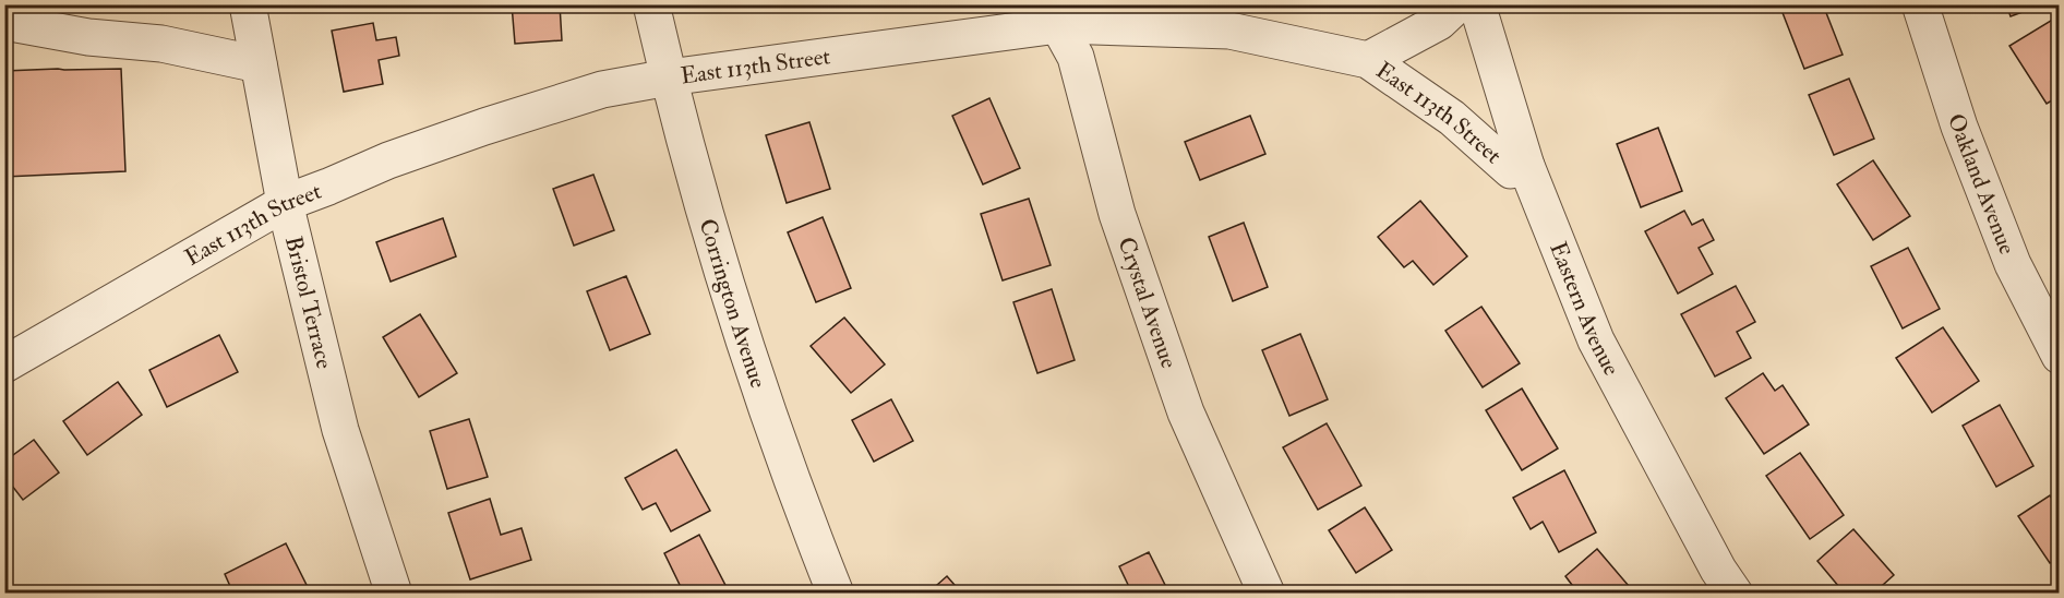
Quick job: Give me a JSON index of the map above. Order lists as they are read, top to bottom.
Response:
{
  "streets": {
    "street": [
      "East 113th Street",
      "Oakland Avenue",
      "Bristol Terrace",
      "Corrington Avenue",
      "Crystal Avenue",
      "Eastern Avenue"
    ]
  },
  "crossings": [
    ["East 113th Street", "Bristol Terrace"],
    ["East 113th Street", "Corrington Avenue"],
    ["East 113th Street", "Crystal Avenue"],
    ["East 113th Street", "Eastern Avenue"]
  ]
}
